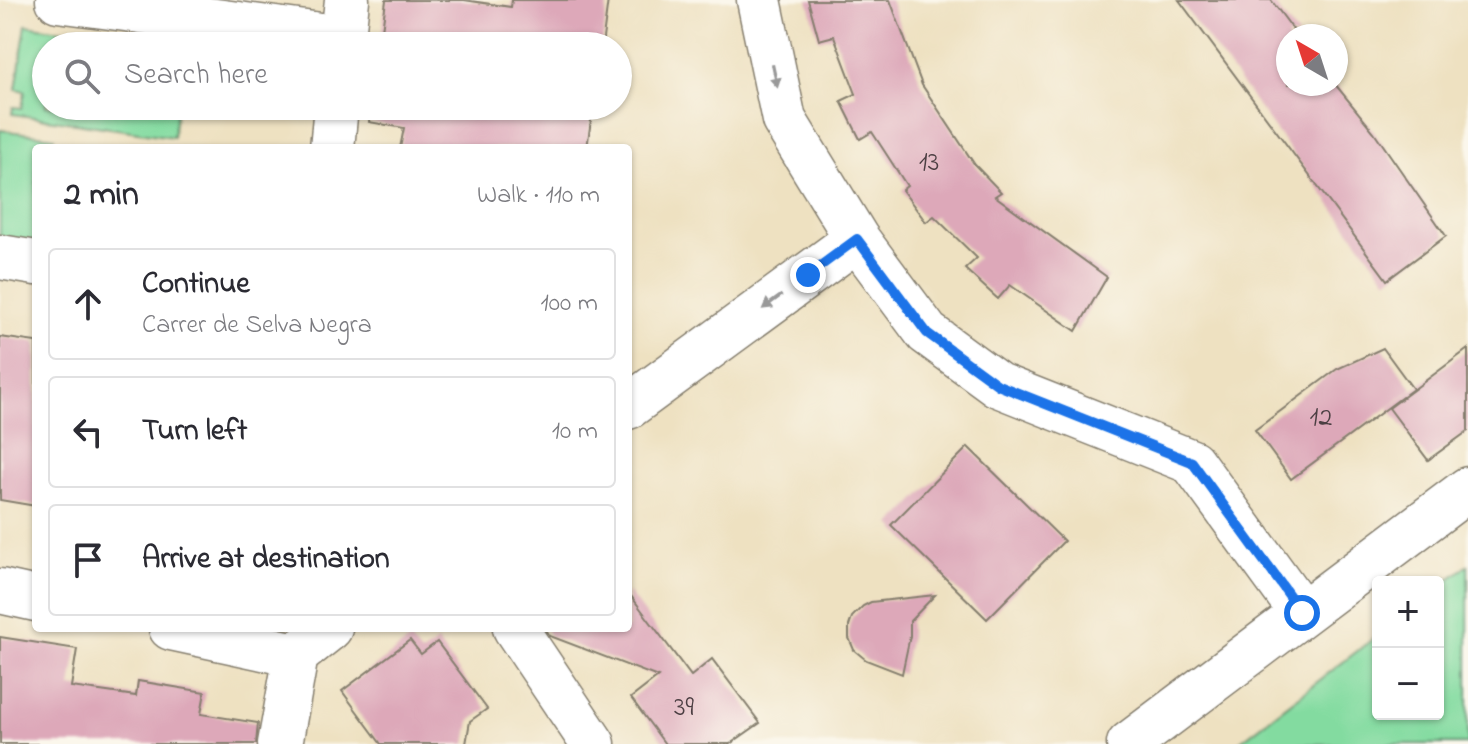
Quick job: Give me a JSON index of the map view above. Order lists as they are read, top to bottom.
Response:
{
  "house_numbers": ["13", "12", "39"],
  "north": "top left",
  "page": {
    "search": "Search here",
    "heading": ["2 min", "Walk · 110 m"],
    "list": [
      ["Continue", "Carrer de Selva Negra", "100 m"],
      ["Turn left", "10 m"],
      "Arrive at destination"
    ],
    "map_buttons": ["+", "−"]
  }
}
